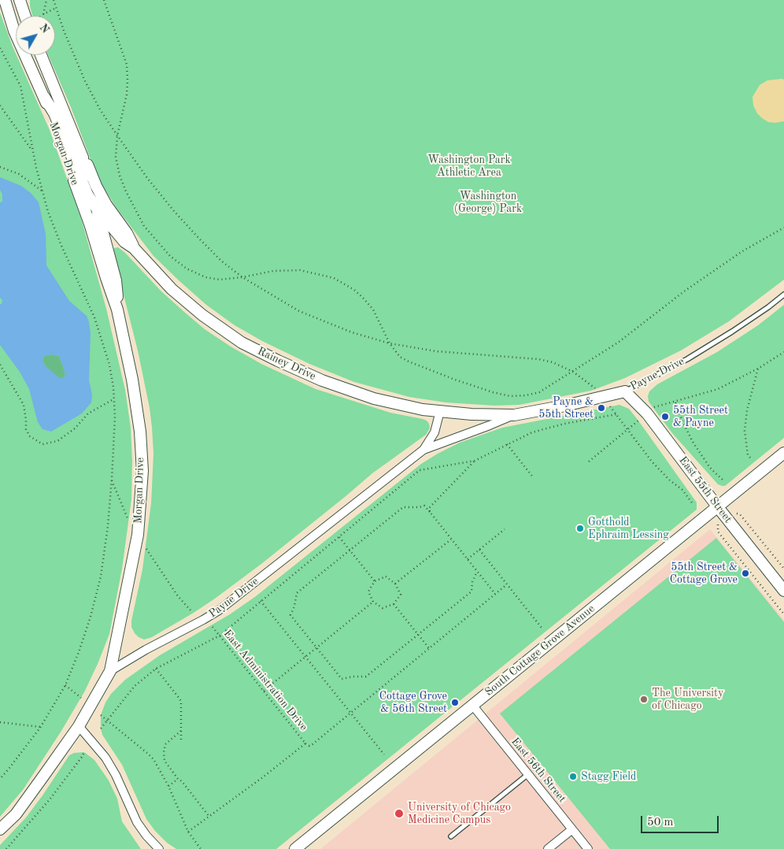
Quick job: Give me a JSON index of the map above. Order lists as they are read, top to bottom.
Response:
{
  "streets": {
    "street": [
      "Morgan Drive",
      "Rainey Drive",
      "Payne Drive",
      "East 55th Street",
      "South Cottage Grove Avenue",
      "East 56th Street"
    ],
    "path": ["East Administration Drive"]
  },
  "crossings": [
    ["Morgan Drive", "Rainey Drive"],
    ["Morgan Drive", "Payne Drive"],
    ["Rainey Drive", "Payne Drive"],
    ["Payne Drive", "East 55th Street"],
    ["East 55th Street", "South Cottage Grove Avenue"],
    ["South Cottage Grove Avenue", "East 56th Street"]
  ],
  "parks": ["Washington Park Athletic Area", "Washington (George) Park"],
  "places": [
    "Payne & 55th Street",
    "55th Street & Payne",
    "Gotthold Ephraim Lessing",
    "55th Street & Cottage Grove",
    "The University of Chicago",
    "Cottage Grove & 56th Street",
    "Stagg Field",
    "University of Chicago Medicine Campus"
  ],
  "scale_bar": "50 m",
  "north": "top right"
}
